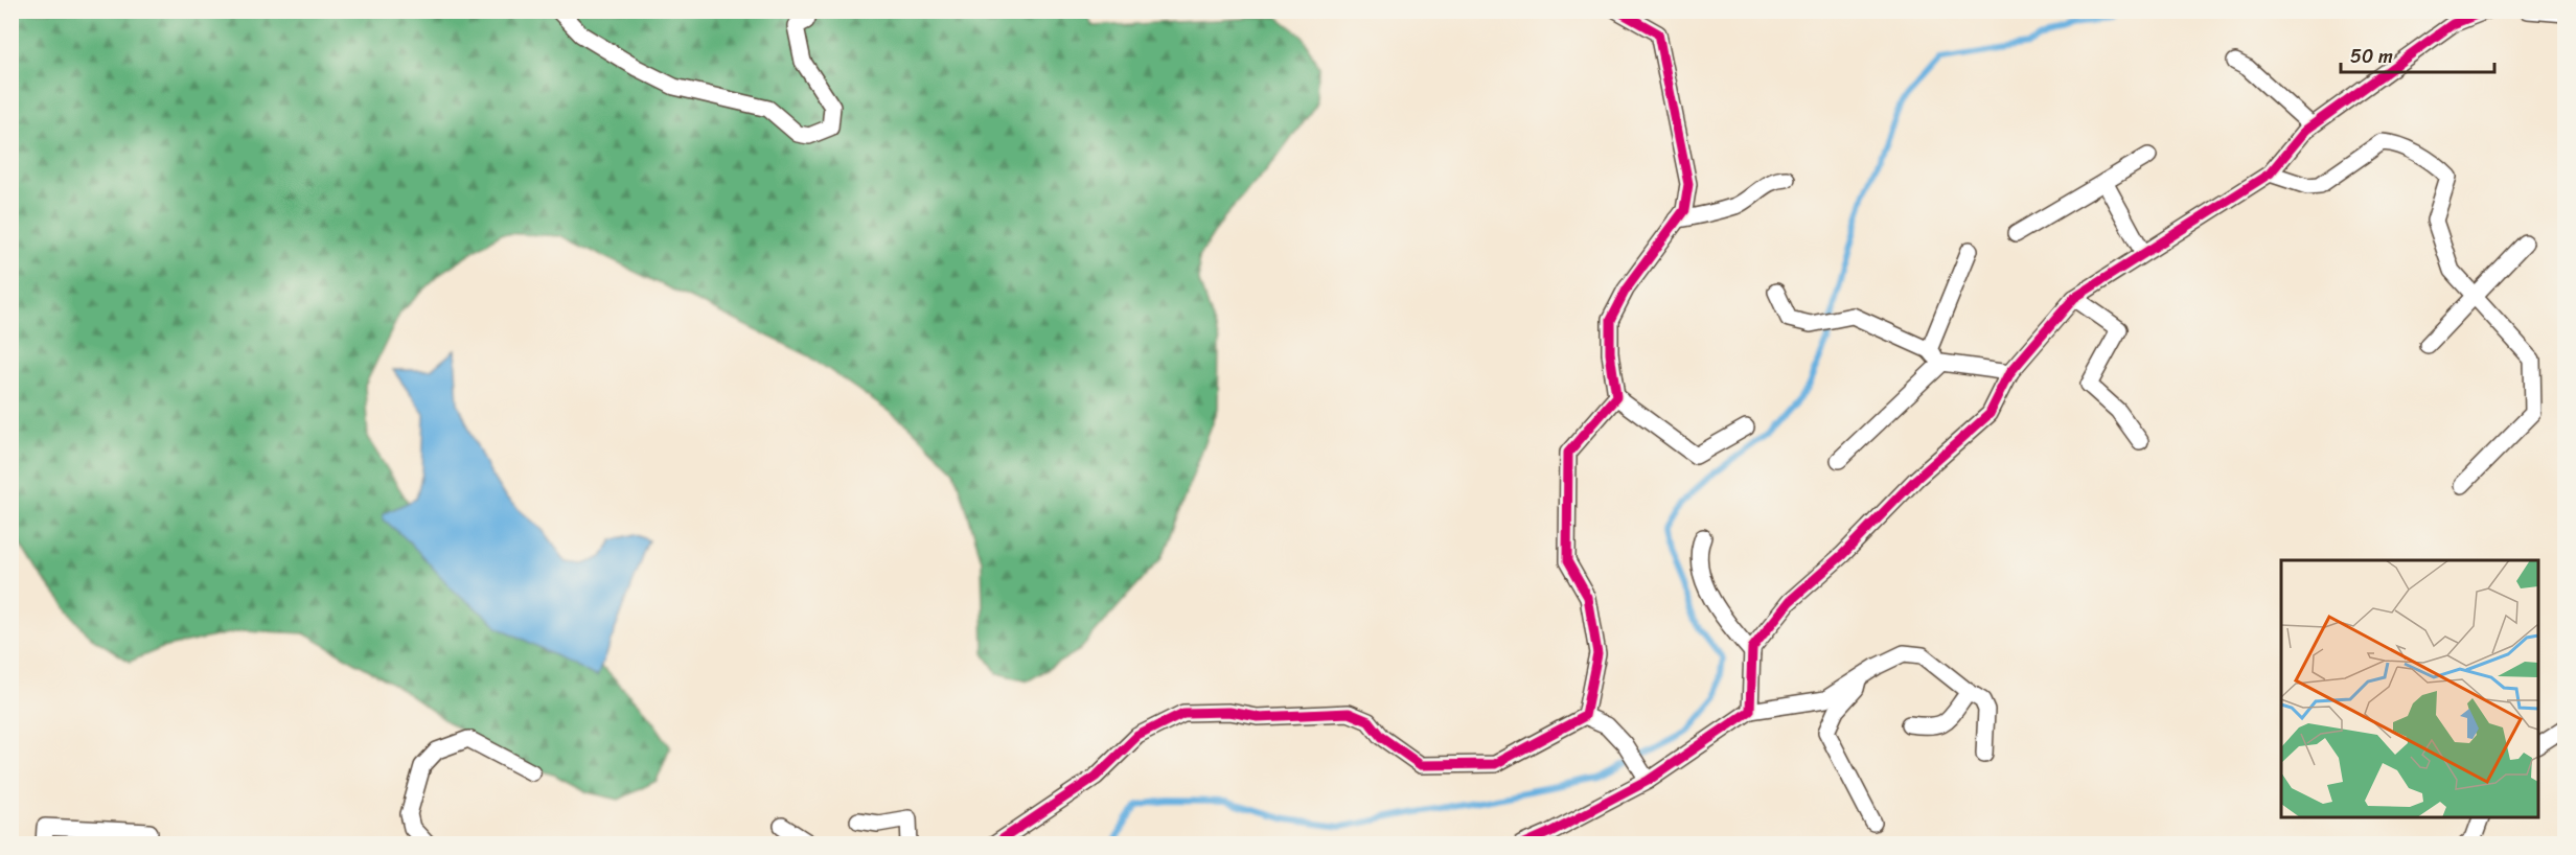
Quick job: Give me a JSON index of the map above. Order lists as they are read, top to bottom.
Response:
{
  "scale_bar": "50 m"
}
